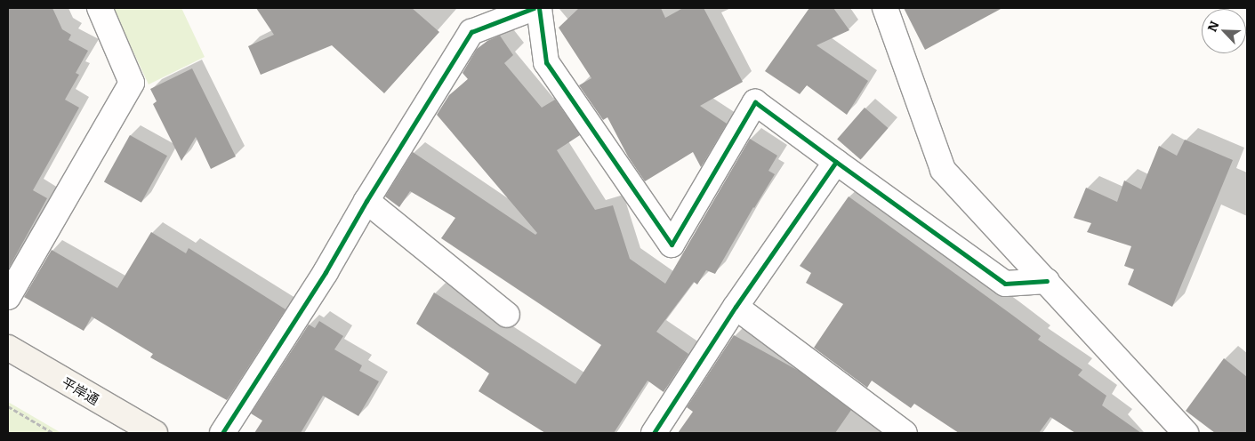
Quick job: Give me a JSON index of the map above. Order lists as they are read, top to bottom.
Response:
{
  "streets": {
    "street": ["平岸通"]
  },
  "north": "top left"
}
